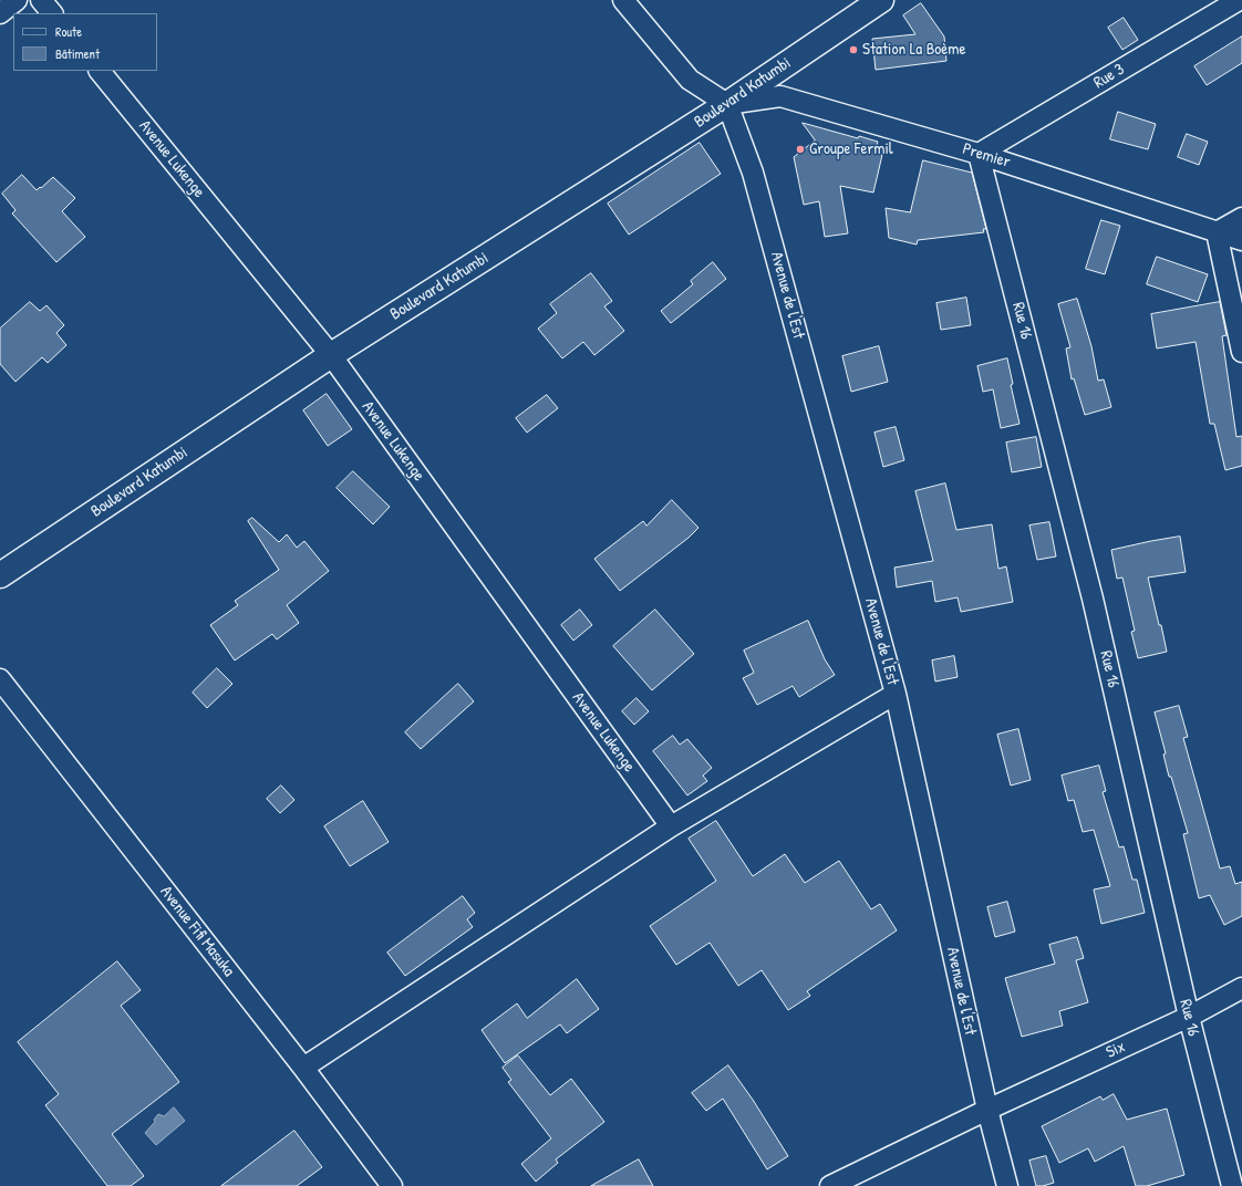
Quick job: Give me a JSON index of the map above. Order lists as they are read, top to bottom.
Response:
{
  "streets": {
    "street": [
      "Rue 3",
      "Boulevard Katumbi",
      "Premier",
      "Avenue Lukenge",
      "Avenue de l'Est",
      "Rue 16",
      "Avenue Fifi Masuka",
      "Six"
    ]
  },
  "crossings": [
    ["Rue 3", "Premier"],
    ["Rue 3", "Rue 16"],
    ["Boulevard Katumbi", "Premier"],
    ["Boulevard Katumbi", "Avenue Lukenge"],
    ["Boulevard Katumbi", "Avenue de l'Est"],
    ["Premier", "Avenue de l'Est"],
    ["Premier", "Rue 16"],
    ["Avenue de l'Est", "Six"],
    ["Rue 16", "Six"]
  ],
  "places": ["Station La Boème", "Groupe Fermil"],
  "legend": ["Route", "Bâtiment"]
}
